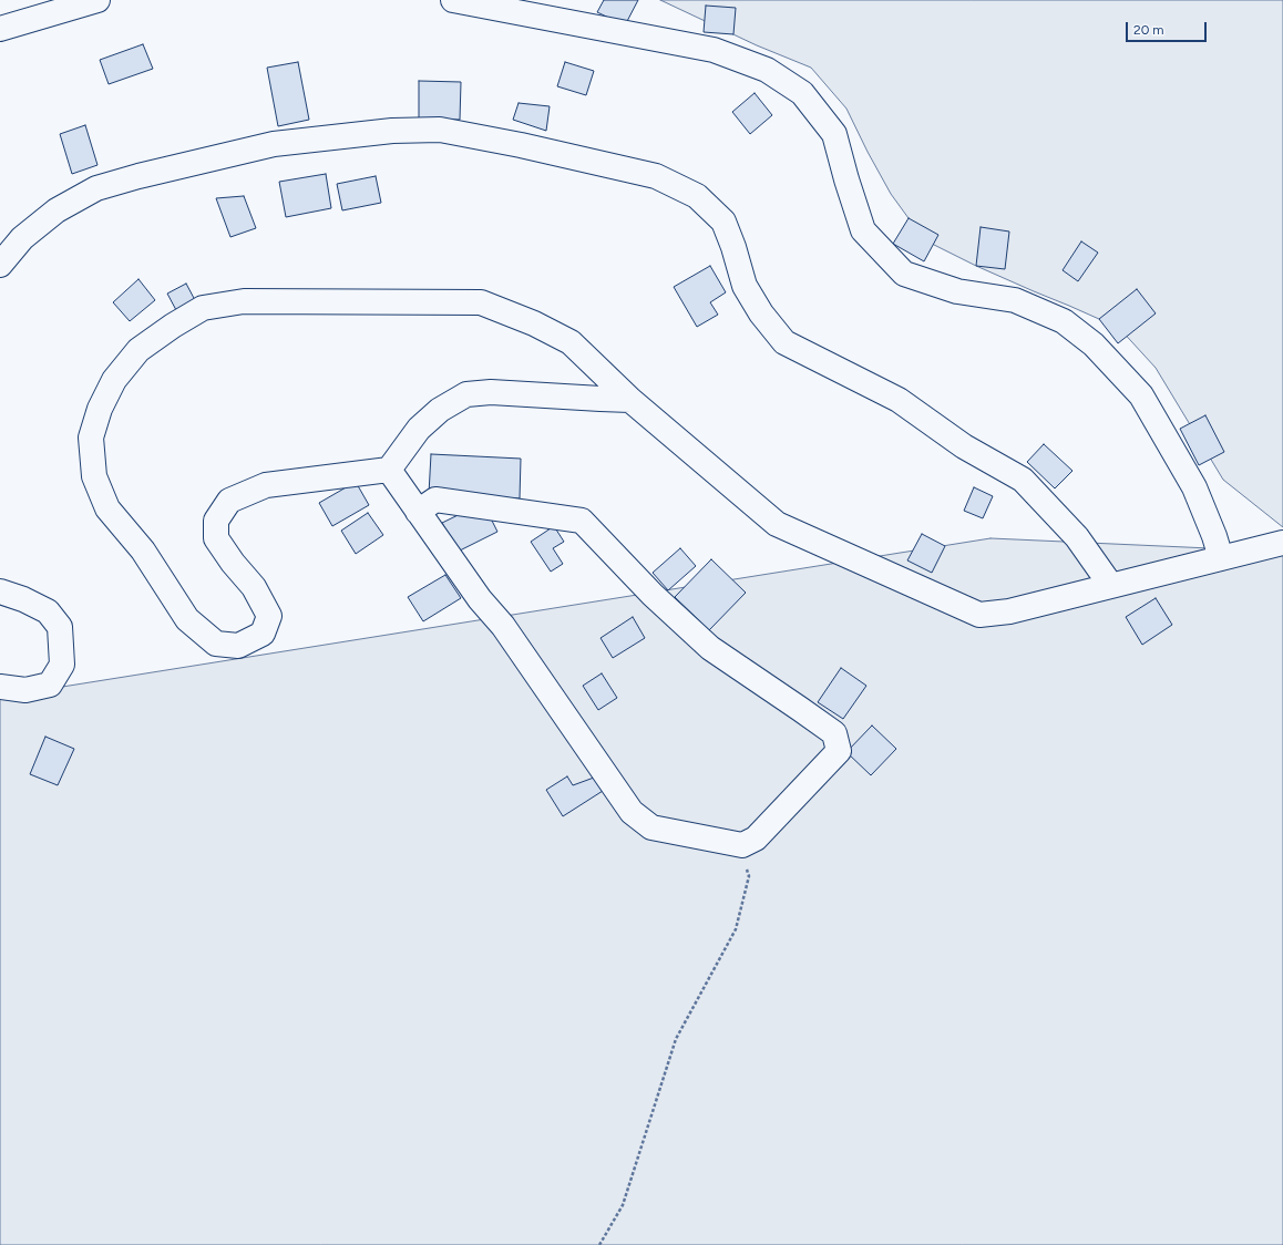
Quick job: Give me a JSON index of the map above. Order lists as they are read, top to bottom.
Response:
{
  "scale_bar": "20 m"
}
